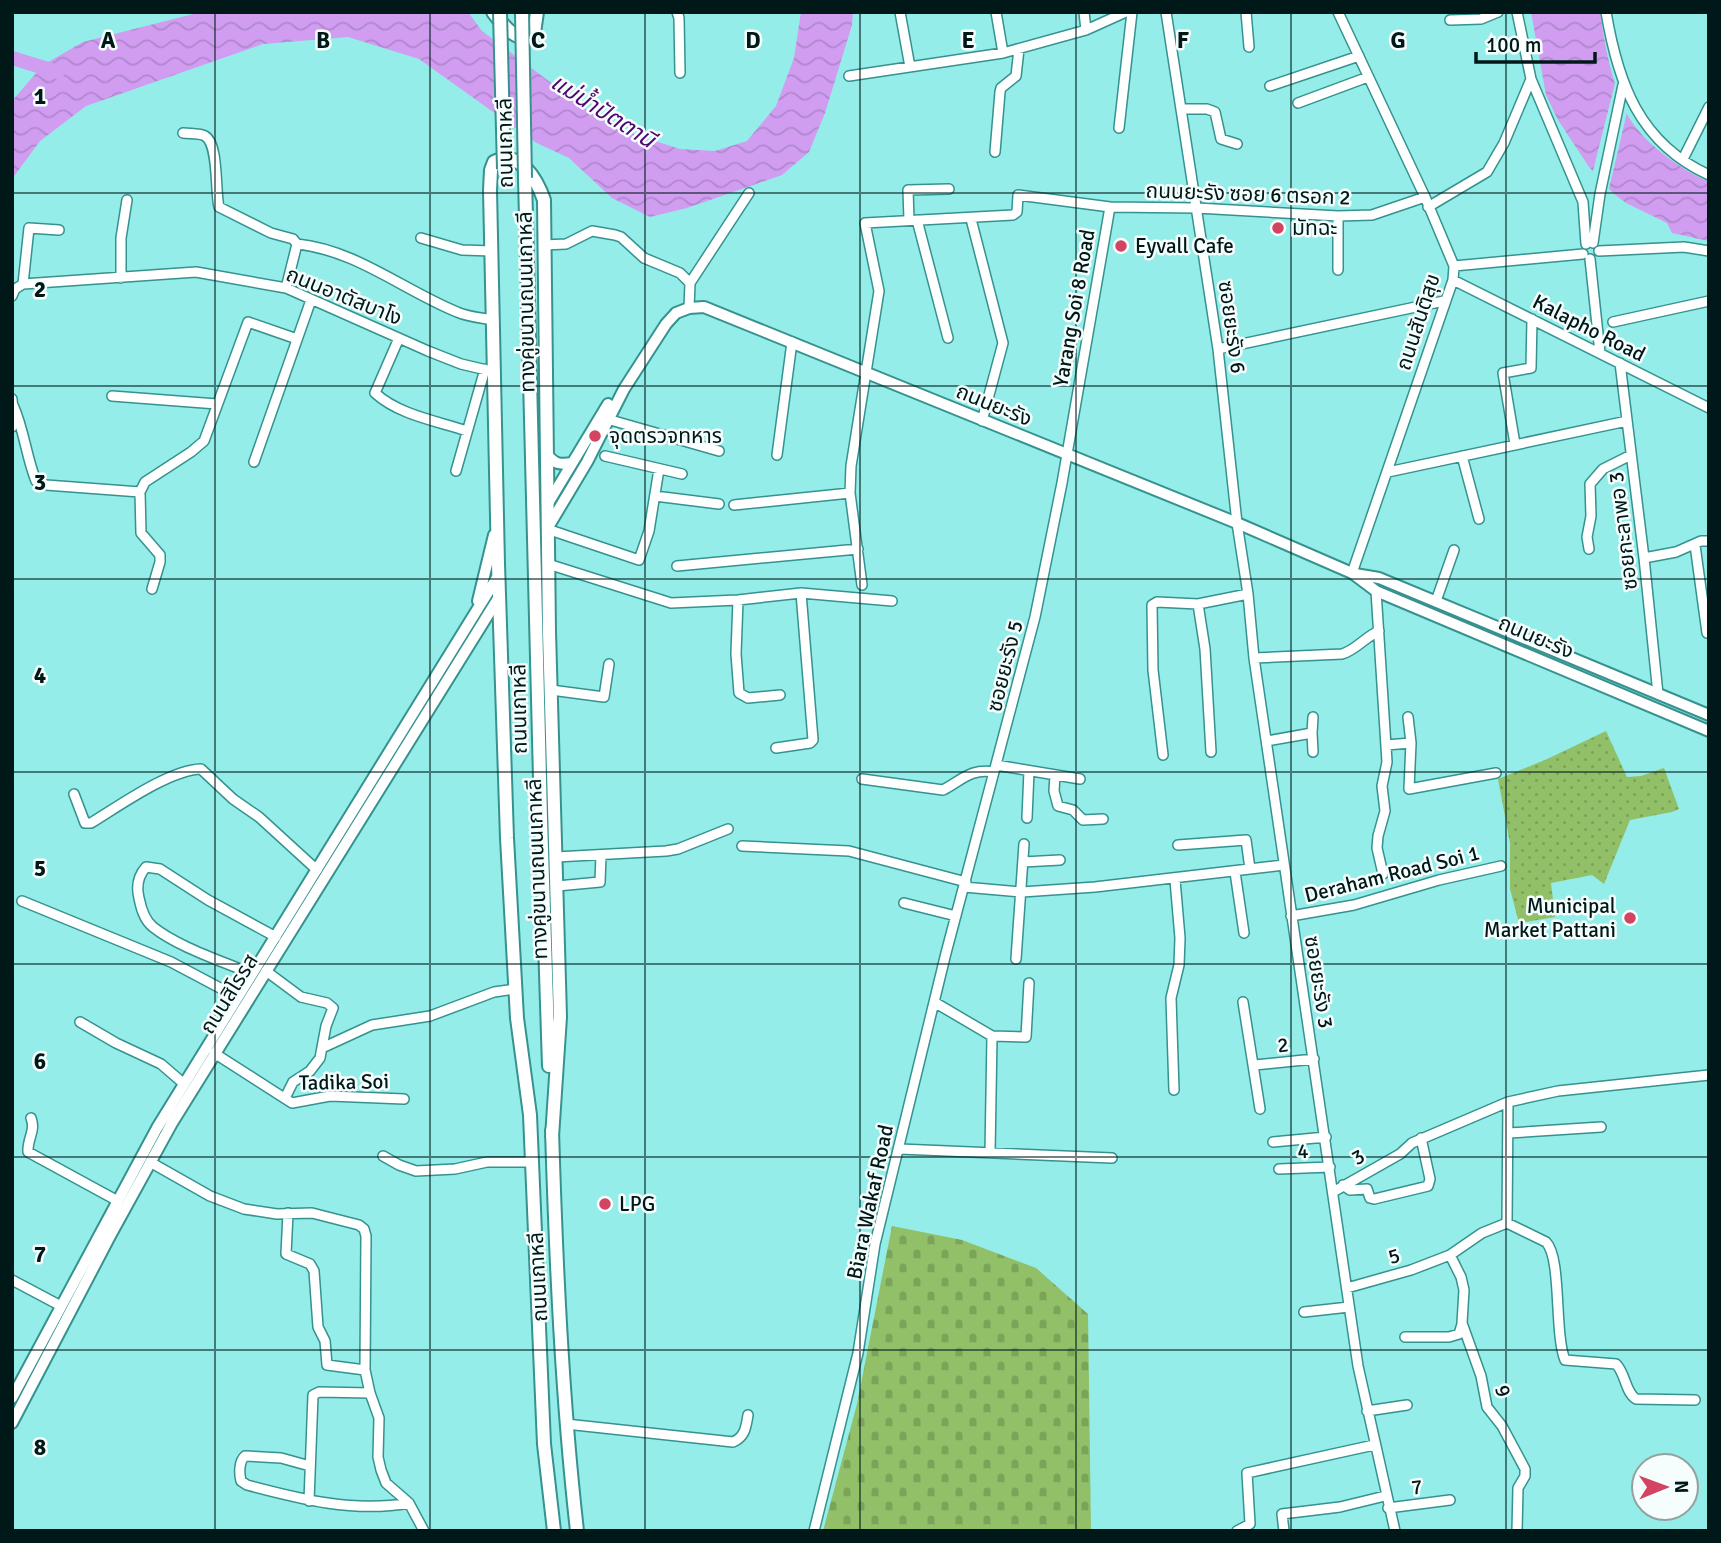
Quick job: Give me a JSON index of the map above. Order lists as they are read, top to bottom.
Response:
{
  "streets": {
    "highway": ["ถนนเกาหลี", "ทางคู่ขนานถนนเกาหลี"],
    "main road": ["ถนนยะรัง", "ถนนสิโรรส"],
    "street": [
      "ถนนยะรัง ซอย 6 ตรอก 2",
      "ถนนอาตัสบาโง",
      "Yarang Soi 8 Road",
      "ถนนสันติสุข",
      "ซอยยะรัง 6",
      "Kalapho Road",
      "ซอยกะลาพอ 3",
      "ซอยยะรัง 5",
      "Deraham Road Soi 1",
      "ซอยยะรัง 3",
      "2",
      "Tadika Soi",
      "4",
      "3",
      "Biara Wakaf Road",
      "5",
      "9",
      "7"
    ]
  },
  "crossings": [
    ["ถนนเกาหลี", "ทางคู่ขนานถนนเกาหลี"],
    ["ถนนยะรัง ซอย 6 ตรอก 2", "Yarang Soi 8 Road"],
    ["ถนนยะรัง ซอย 6 ตรอก 2", "ถนนสันติสุข"],
    ["ถนนยะรัง ซอย 6 ตรอก 2", "ซอยยะรัง 6"],
    ["ถนนอาตัสบาโง", "ทางคู่ขนานถนนเกาหลี"],
    ["ทางคู่ขนานถนนเกาหลี", "ถนนสิโรรส"],
    ["Yarang Soi 8 Road", "ถนนยะรัง"],
    ["Yarang Soi 8 Road", "ซอยยะรัง 5"],
    ["ถนนสันติสุข", "Kalapho Road"],
    ["ถนนสันติสุข", "ถนนยะรัง"],
    ["ซอยยะรัง 6", "ถนนยะรัง"],
    ["ซอยยะรัง 6", "ซอยยะรัง 3"],
    ["Kalapho Road", "ซอยกะลาพอ 3"],
    ["ถนนยะรัง", "ซอยกะลาพอ 3"],
    ["ถนนยะรัง", "ซอยยะรัง 5"],
    ["ถนนยะรัง", "ซอยยะรัง 3"],
    ["ซอยยะรัง 5", "Biara Wakaf Road"],
    ["Deraham Road Soi 1", "ซอยยะรัง 3"],
    ["ซอยยะรัง 3", "2"],
    ["ซอยยะรัง 3", "4"],
    ["ซอยยะรัง 3", "3"],
    ["ซอยยะรัง 3", "5"],
    ["ซอยยะรัง 3", "7"],
    ["ถนนสิโรรส", "Tadika Soi"],
    ["5", "9"]
  ],
  "water": ["แม่น้ำปัตตานี"],
  "places": [
    "มัทฉะ",
    "Eyvall Cafe",
    "จุดตรวจทหาร",
    "Municipal Market Pattani",
    "LPG"
  ],
  "scale_bar": "100 m",
  "north": "right",
  "grid": {
    "columns": [
      "A",
      "B",
      "C",
      "D",
      "E",
      "F",
      "G"
    ],
    "rows": [
      "1",
      "2",
      "3",
      "4",
      "5",
      "6",
      "7",
      "8"
    ]
  }
}
